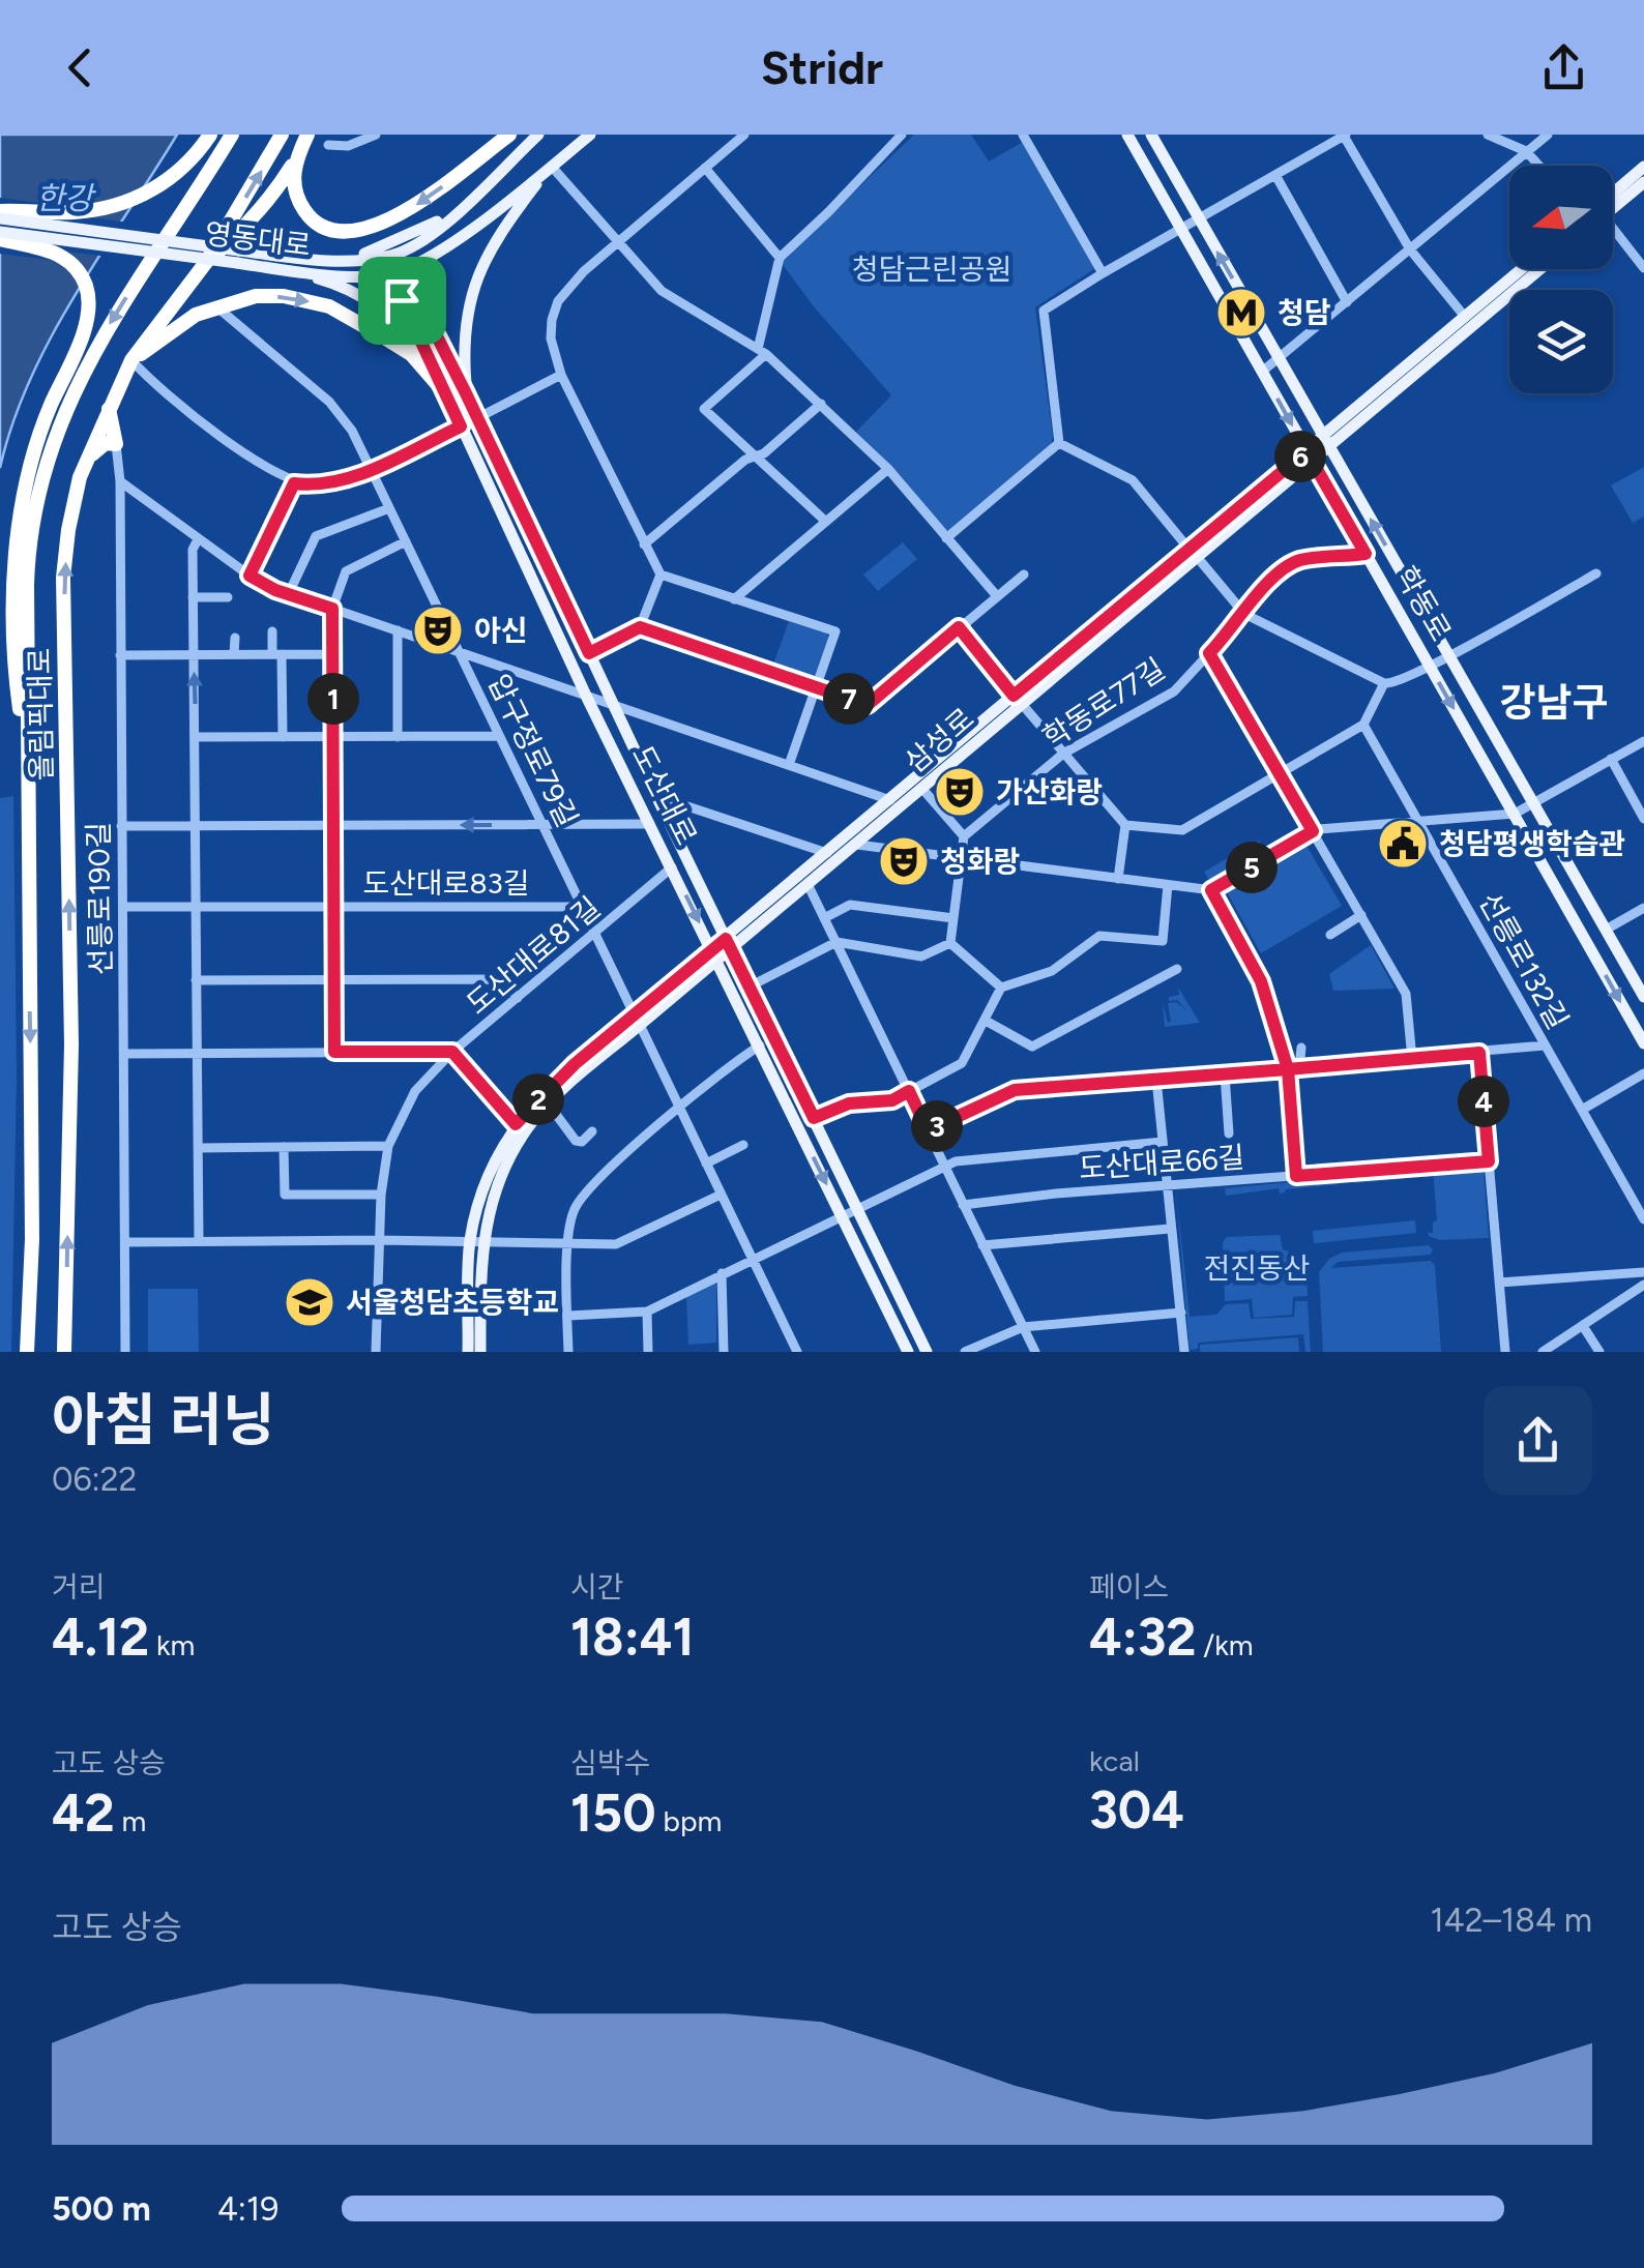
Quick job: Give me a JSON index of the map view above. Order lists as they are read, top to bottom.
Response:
{
  "streets": {
    "highway": ["올림픽대로"],
    "main road": [
      "영동대로",
      "학동로",
      "삼성로",
      "도산대로"
    ],
    "street": [
      "학동로77길",
      "압구정로79길",
      "도산대로83길",
      "선릉로190길",
      "도산대로81길",
      "선릉로132길",
      "도산대로66길"
    ]
  },
  "crossings": [
    ["영동대로", "도산대로"],
    ["학동로", "학동로77길"],
    ["학동로", "삼성로"],
    ["삼성로", "압구정로79길"],
    ["삼성로", "도산대로"],
    ["압구정로79길", "도산대로83길"],
    ["압구정로79길", "도산대로81길"],
    ["도산대로", "도산대로81길"],
    ["도산대로83길", "선릉로190길"]
  ],
  "districts": ["강남구"],
  "water": ["한강"],
  "parks": ["청담근린공원", "전진동산"],
  "places": {
    "metro station": ["청담"],
    "theatre": ["아신", "가산화랑", "청화랑"],
    "public building": ["청담평생학습관"],
    "school or university": ["서울청담초등학교"]
  },
  "north": "left",
  "page": {
    "header": "Stridr",
    "pins": [
      "6",
      "1",
      "7",
      "5",
      "2",
      "4",
      "3"
    ],
    "heading": ["아침 러닝", "06:22"],
    "stats": [
      ["거리", "4.12 km"],
      ["시간", "18:41"],
      ["페이스", "4:32 /km"],
      ["고도 상승", "42 m"],
      ["심박수", "150 bpm"],
      ["kcal", "304"]
    ],
    "chart": ["고도 상승", "142–184 m"],
    "list": [
      {
        "name": "500 m",
        "note": "4:19"
      }
    ]
  }
}
